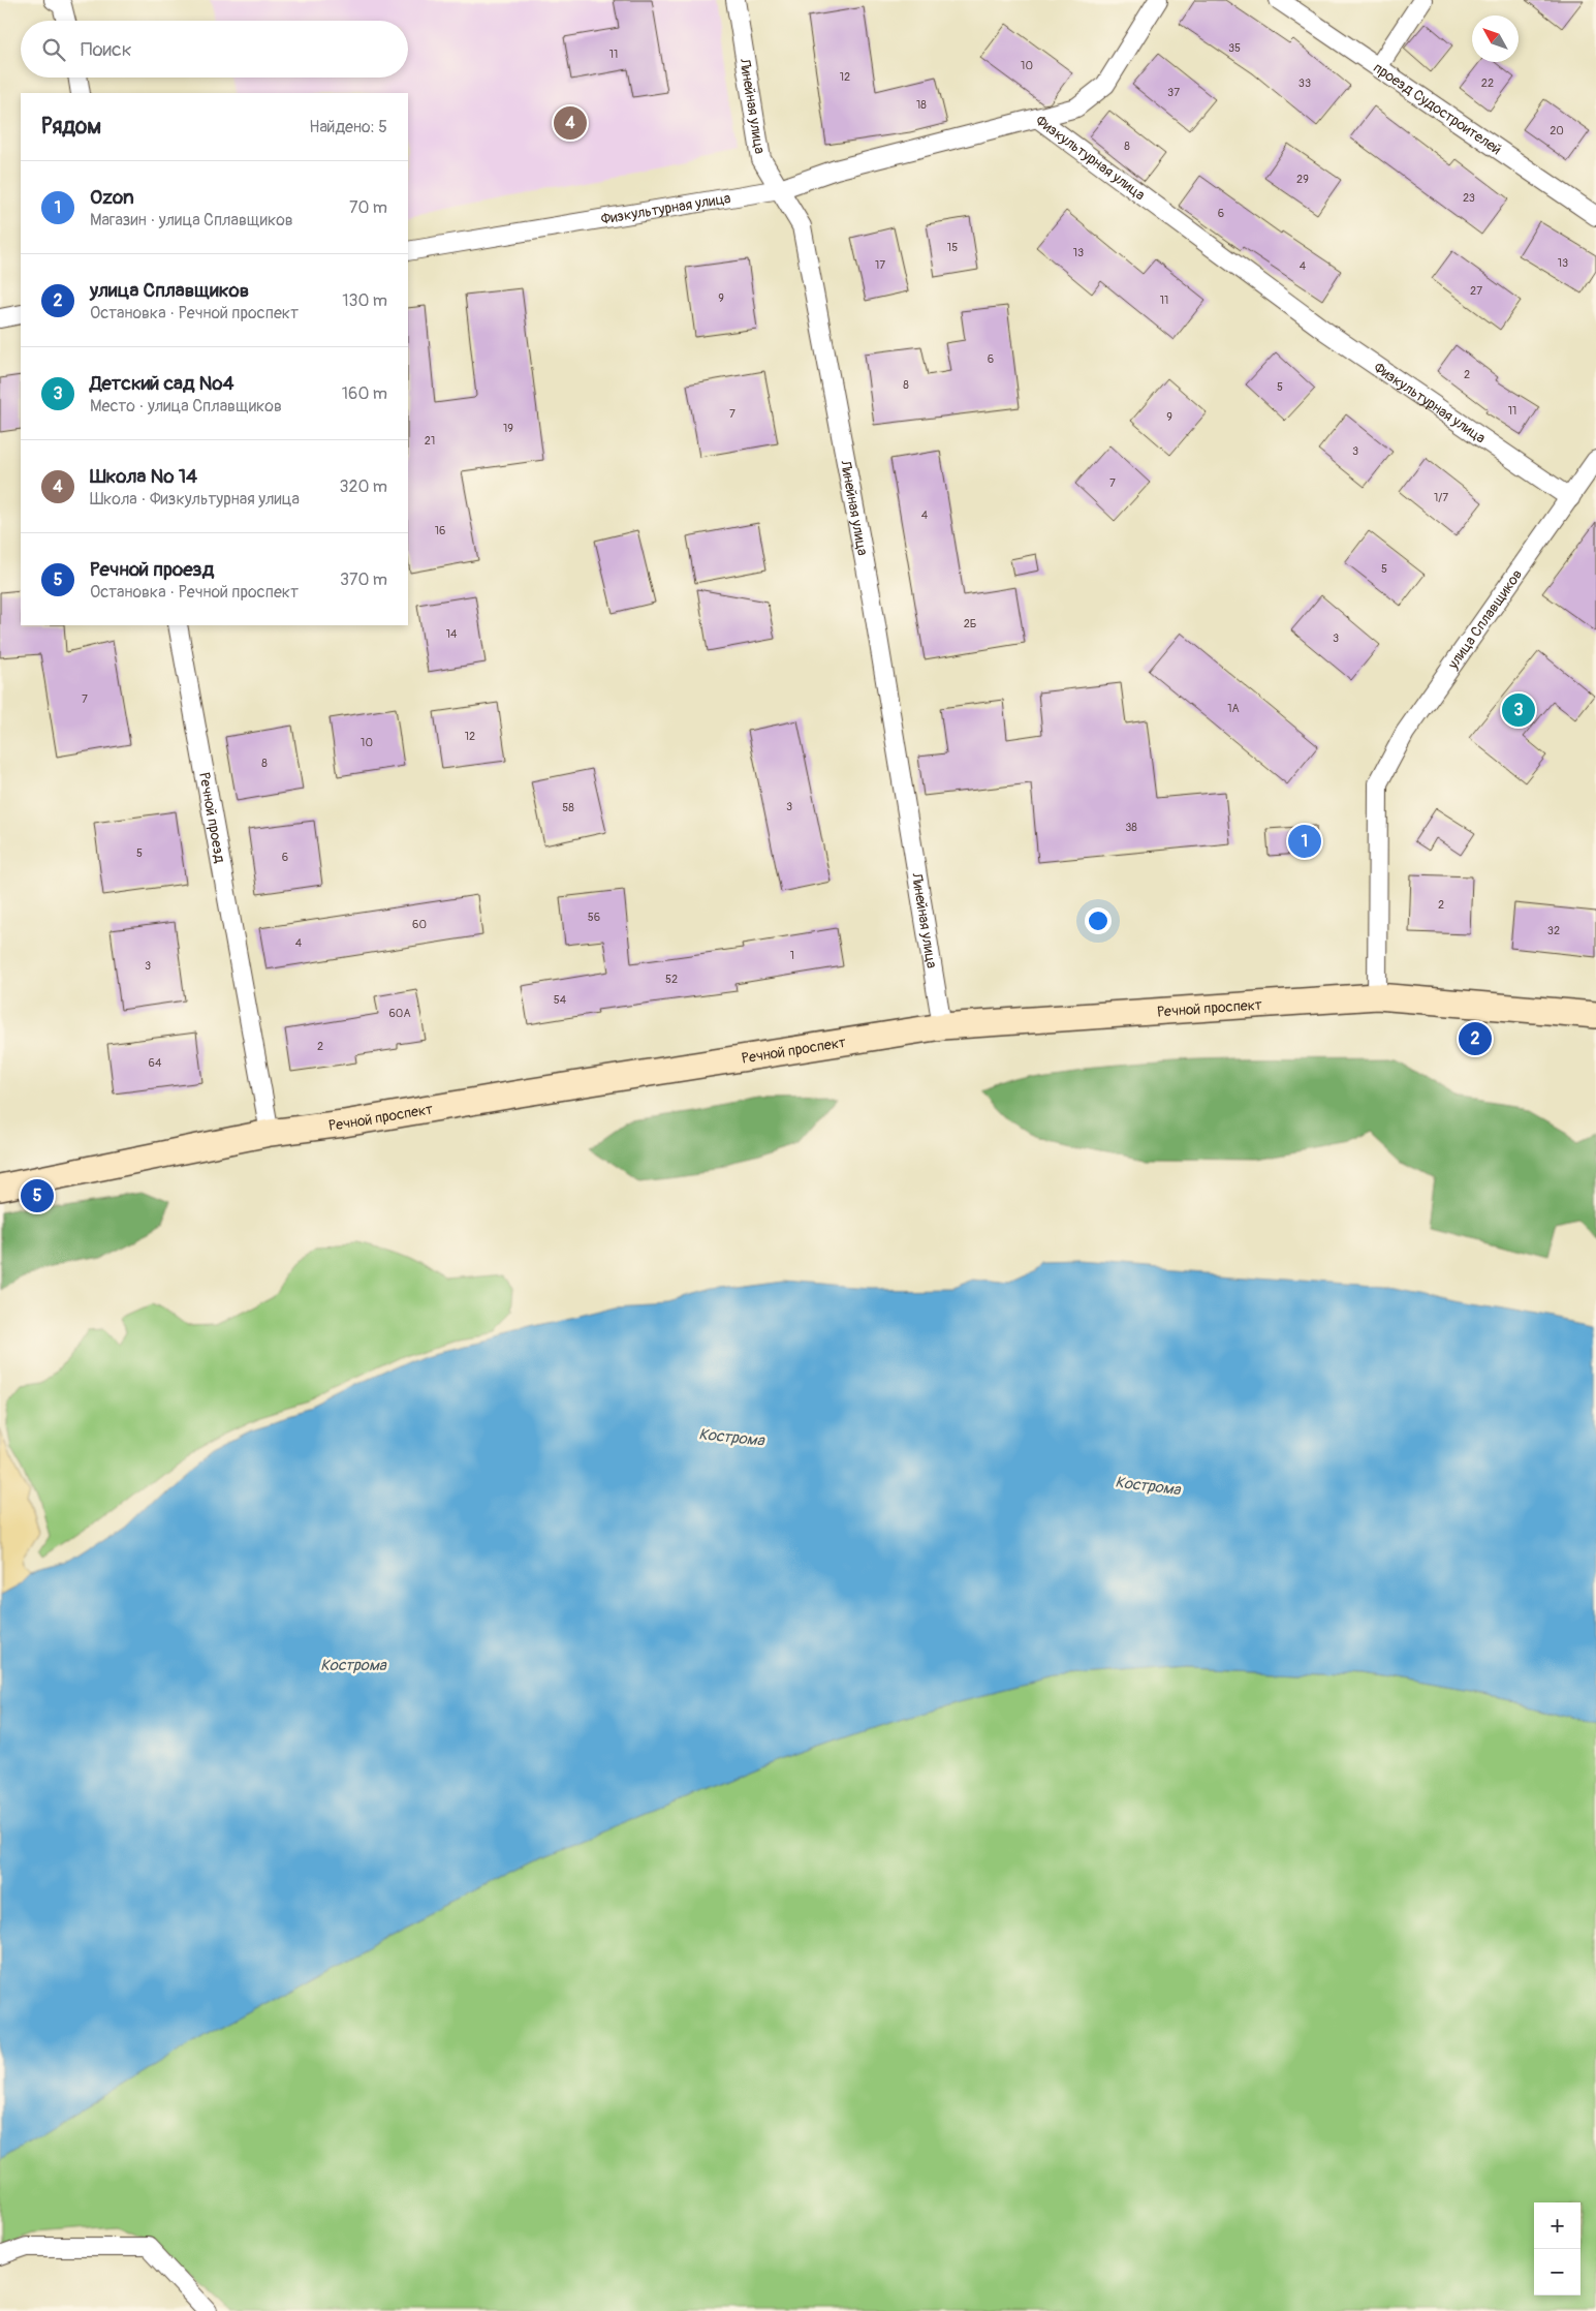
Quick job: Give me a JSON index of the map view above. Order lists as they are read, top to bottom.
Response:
{
  "streets": {
    "street": [
      "Линейная улица",
      "проезд Судостроителей",
      "Физкультурная улица",
      "улица Сплавщиков",
      "Речной проезд",
      "Речной проспект"
    ]
  },
  "crossings": [
    ["Линейная улица", "Физкультурная улица"],
    ["Линейная улица", "Речной проспект"],
    ["Физкультурная улица", "улица Сплавщиков"],
    ["улица Сплавщиков", "Речной проспект"],
    ["Речной проезд", "Речной проспект"]
  ],
  "water": ["Кострома"],
  "house_numbers": [
    "35",
    "11",
    "10",
    "12",
    "33",
    "22",
    "37",
    "18",
    "20",
    "8",
    "29",
    "23",
    "6",
    "15",
    "13",
    "13",
    "17",
    "4",
    "27",
    "9",
    "11",
    "6",
    "2",
    "8",
    "5",
    "11",
    "7",
    "9",
    "19",
    "21",
    "3",
    "7",
    "1/7",
    "4",
    "16",
    "5",
    "2Б",
    "14",
    "3",
    "7",
    "1А",
    "12",
    "10",
    "8",
    "3",
    "58",
    "38",
    "5",
    "6",
    "2",
    "56",
    "60",
    "32",
    "4",
    "1",
    "3",
    "52",
    "54",
    "60А",
    "2",
    "64"
  ],
  "north": "top left",
  "page": {
    "search": "Поиск",
    "heading": ["Рядом", "Найдено: 5"],
    "pins": [
      "4",
      "3",
      "1",
      "2",
      "5"
    ],
    "list": [
      {
        "mark": "1",
        "name": "Ozon",
        "note": "Магазин · улица Сплавщиков",
        "value": "70 m"
      },
      {
        "mark": "2",
        "name": "улица Сплавщиков",
        "note": "Остановка · Речной проспект",
        "value": "130 m"
      },
      {
        "mark": "3",
        "name": "Детский сад №4",
        "note": "Место · улица Сплавщиков",
        "value": "160 m"
      },
      {
        "mark": "4",
        "name": "Школа № 14",
        "note": "Школа · Физкультурная улица",
        "value": "320 m"
      },
      {
        "mark": "5",
        "name": "Речной проезд",
        "note": "Остановка · Речной проспект",
        "value": "370 m"
      }
    ],
    "map_buttons": ["+", "−"]
  }
}
